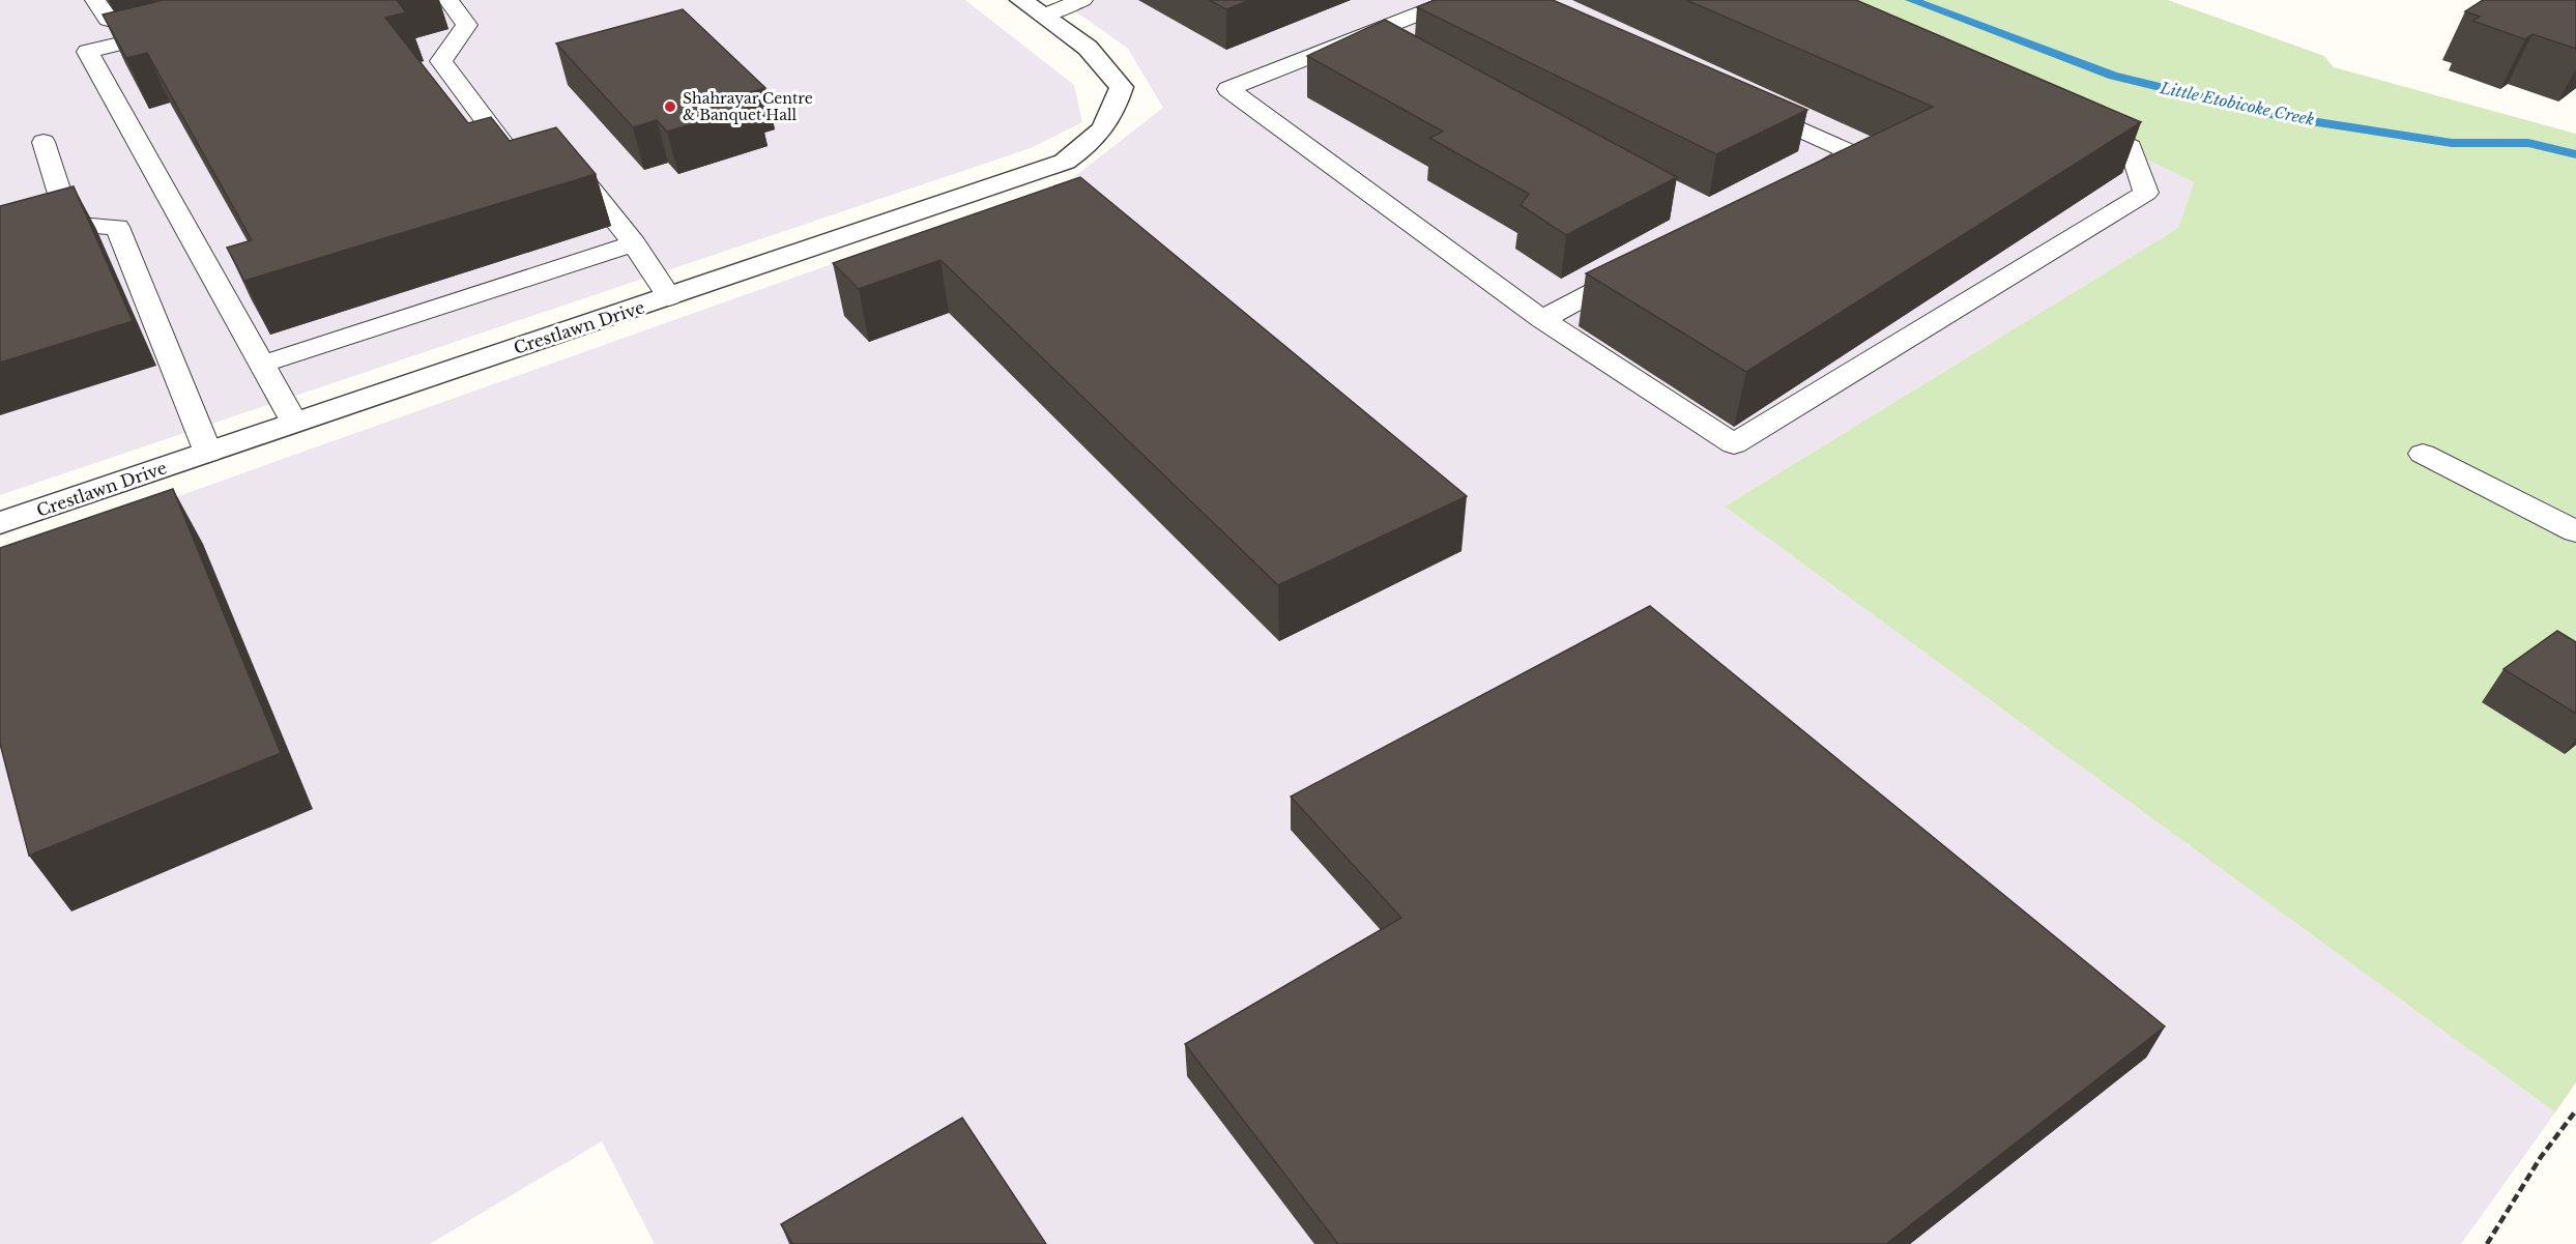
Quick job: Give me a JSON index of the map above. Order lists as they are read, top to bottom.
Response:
{
  "streets": {
    "street": ["Crestlawn Drive"]
  },
  "water": ["Little Etobicoke Creek"],
  "places": ["Shahrayar Centre & Banquet Hall"]
}
